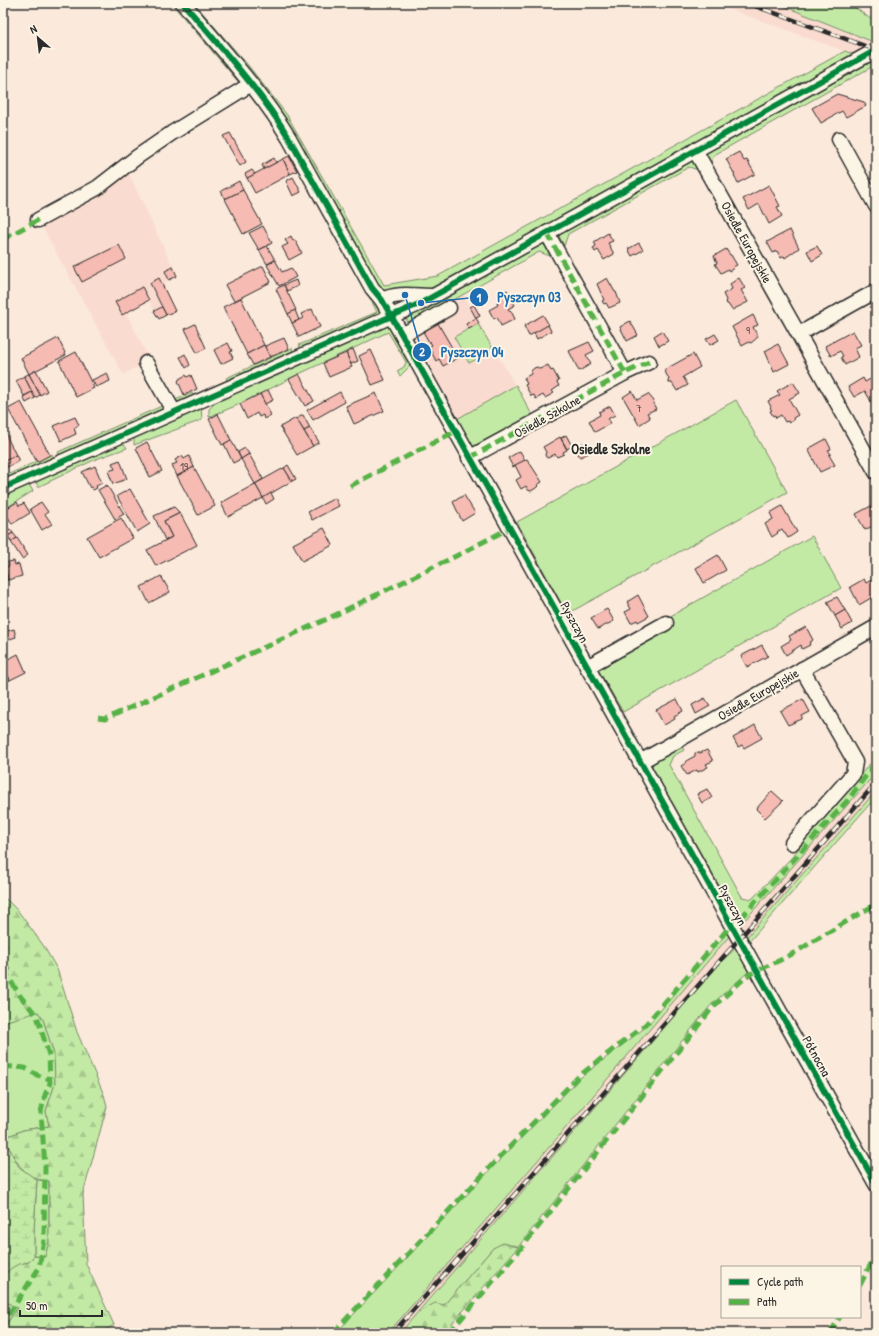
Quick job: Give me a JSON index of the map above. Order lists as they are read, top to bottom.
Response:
{
  "streets": {
    "street": [
      "Osiedle Europejskie",
      "Osiedle Szkolne",
      "Pyszczyn",
      "Północna"
    ]
  },
  "crossings": [
    ["Osiedle Europejskie", "Pyszczyn"],
    ["Osiedle Szkolne", "Pyszczyn"],
    ["Pyszczyn", "Północna"]
  ],
  "districts": ["Osiedle Szkolne"],
  "places": ["Pyszczyn 04", "Pyszczyn 03"],
  "house_numbers": ["9", "7", "19"],
  "legend": ["Cycle path", "Path"],
  "scale_bar": "50 m",
  "north": "top left"
}
